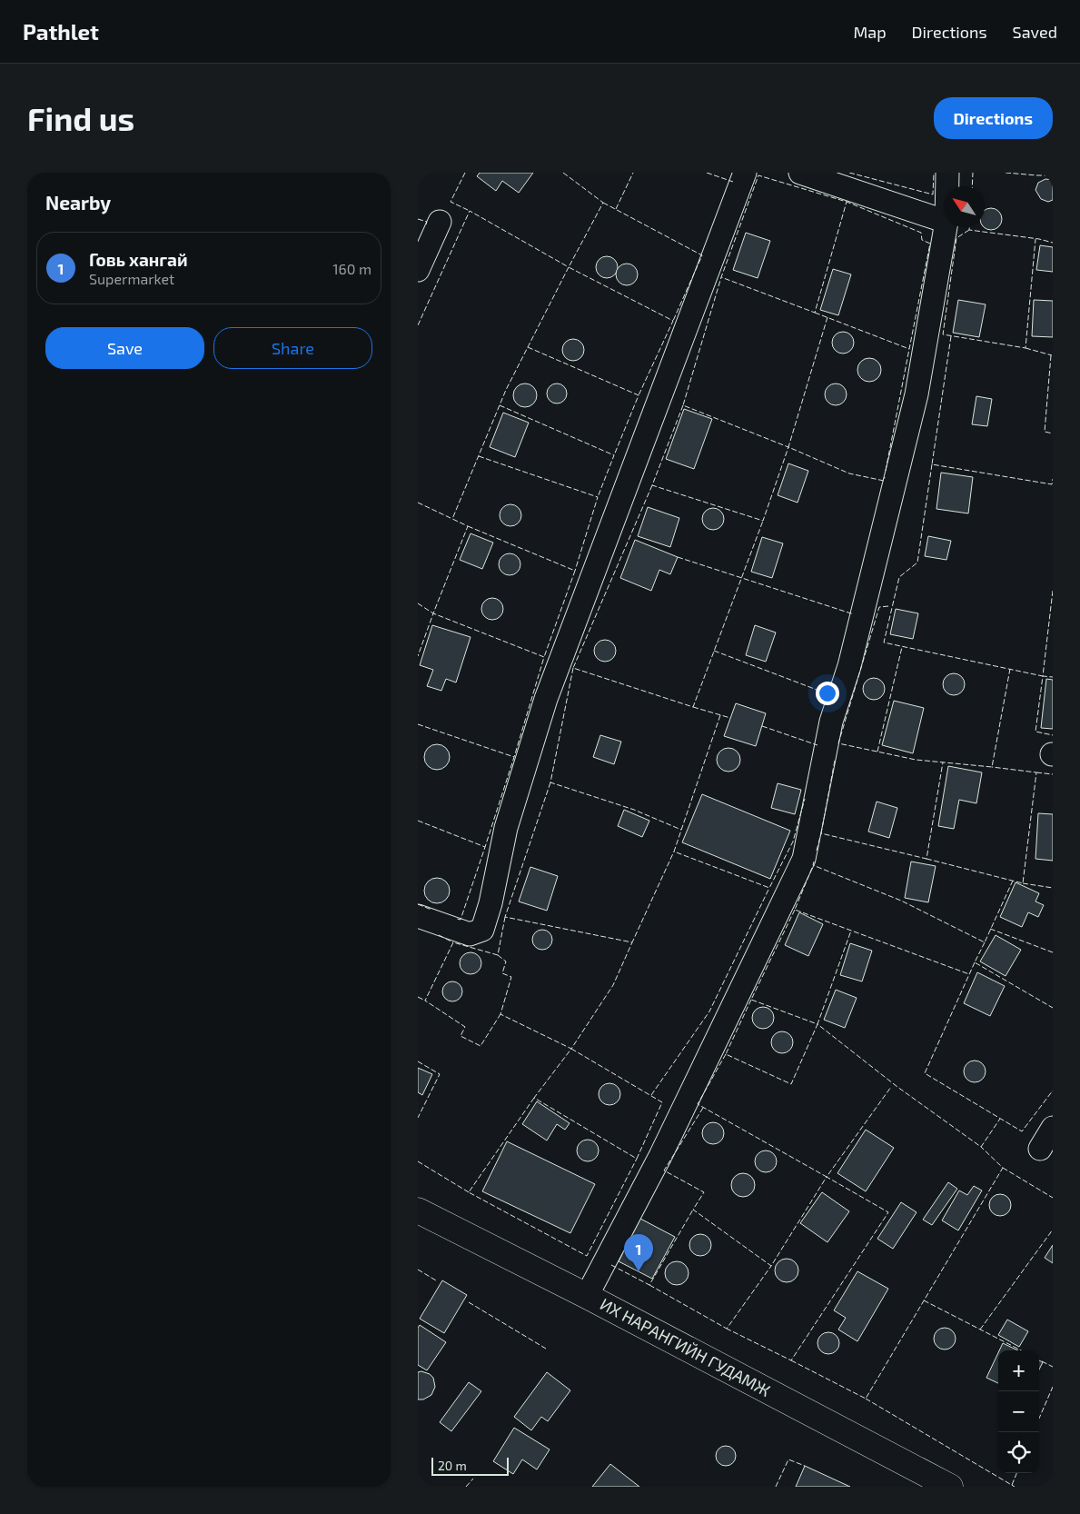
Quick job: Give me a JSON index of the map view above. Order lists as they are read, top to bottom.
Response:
{
  "streets": {
    "main road": ["ИХ НАРАНГИЙН ГУДАМЖ"]
  },
  "scale_bar": "20 m",
  "north": "top left",
  "page": {
    "header": "Pathlet",
    "nav": ["Map", "Directions", "Saved"],
    "buttons": [
      "Directions",
      ["Save", "Share"]
    ],
    "title": "Find us",
    "heading": "Nearby",
    "list": [
      {
        "mark": "1",
        "name": "Говь хангай",
        "note": "Supermarket",
        "value": "160 m"
      }
    ],
    "pins": "1",
    "map_buttons": ["+", "−"],
    "scale": "20 m"
  }
}
